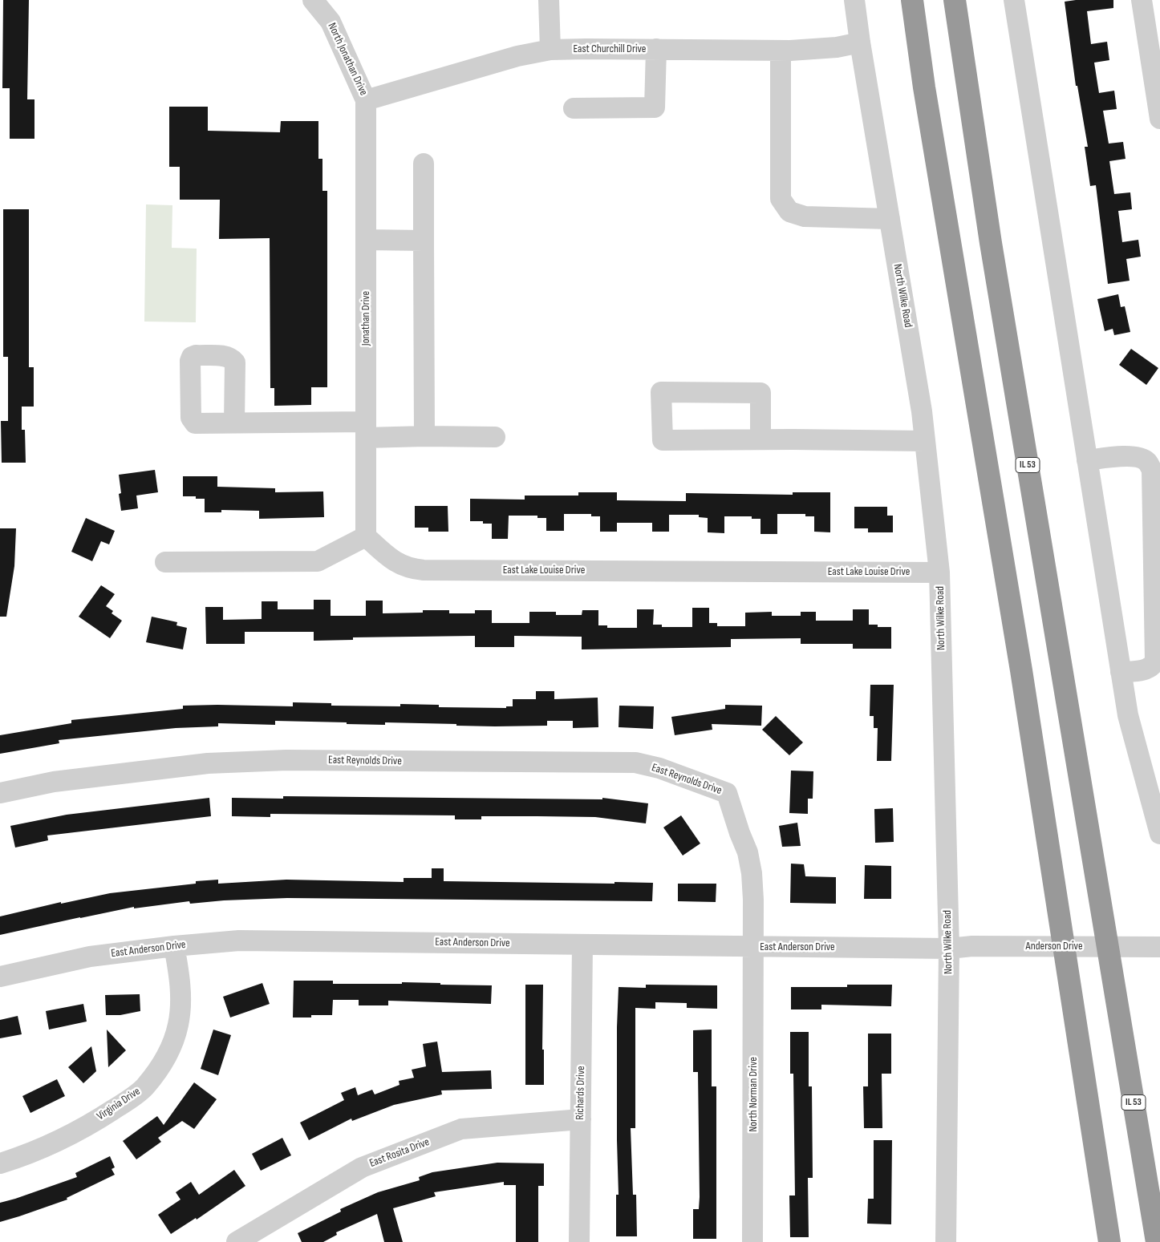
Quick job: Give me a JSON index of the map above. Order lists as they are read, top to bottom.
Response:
{
  "streets": {
    "highway": ["IL 53"],
    "street": [
      "East Churchill Drive",
      "North Jonathan Drive",
      "North Wilke Road",
      "Jonathan Drive",
      "East Lake Louise Drive",
      "East Reynolds Drive",
      "East Anderson Drive",
      "Anderson Drive",
      "Richards Drive",
      "North Norman Drive",
      "Virginia Drive",
      "East Rosita Drive"
    ]
  },
  "crossings": [
    ["East Churchill Drive", "North Jonathan Drive"],
    ["East Churchill Drive", "North Wilke Road"],
    ["East Churchill Drive", "Jonathan Drive"],
    ["North Jonathan Drive", "Jonathan Drive"],
    ["North Wilke Road", "East Lake Louise Drive"],
    ["North Wilke Road", "East Anderson Drive"],
    ["North Wilke Road", "Anderson Drive"],
    ["Jonathan Drive", "East Lake Louise Drive"],
    ["East Reynolds Drive", "North Norman Drive"],
    ["East Anderson Drive", "Anderson Drive"],
    ["East Anderson Drive", "Richards Drive"],
    ["East Anderson Drive", "North Norman Drive"],
    ["East Anderson Drive", "Virginia Drive"],
    ["Richards Drive", "East Rosita Drive"]
  ]
}
